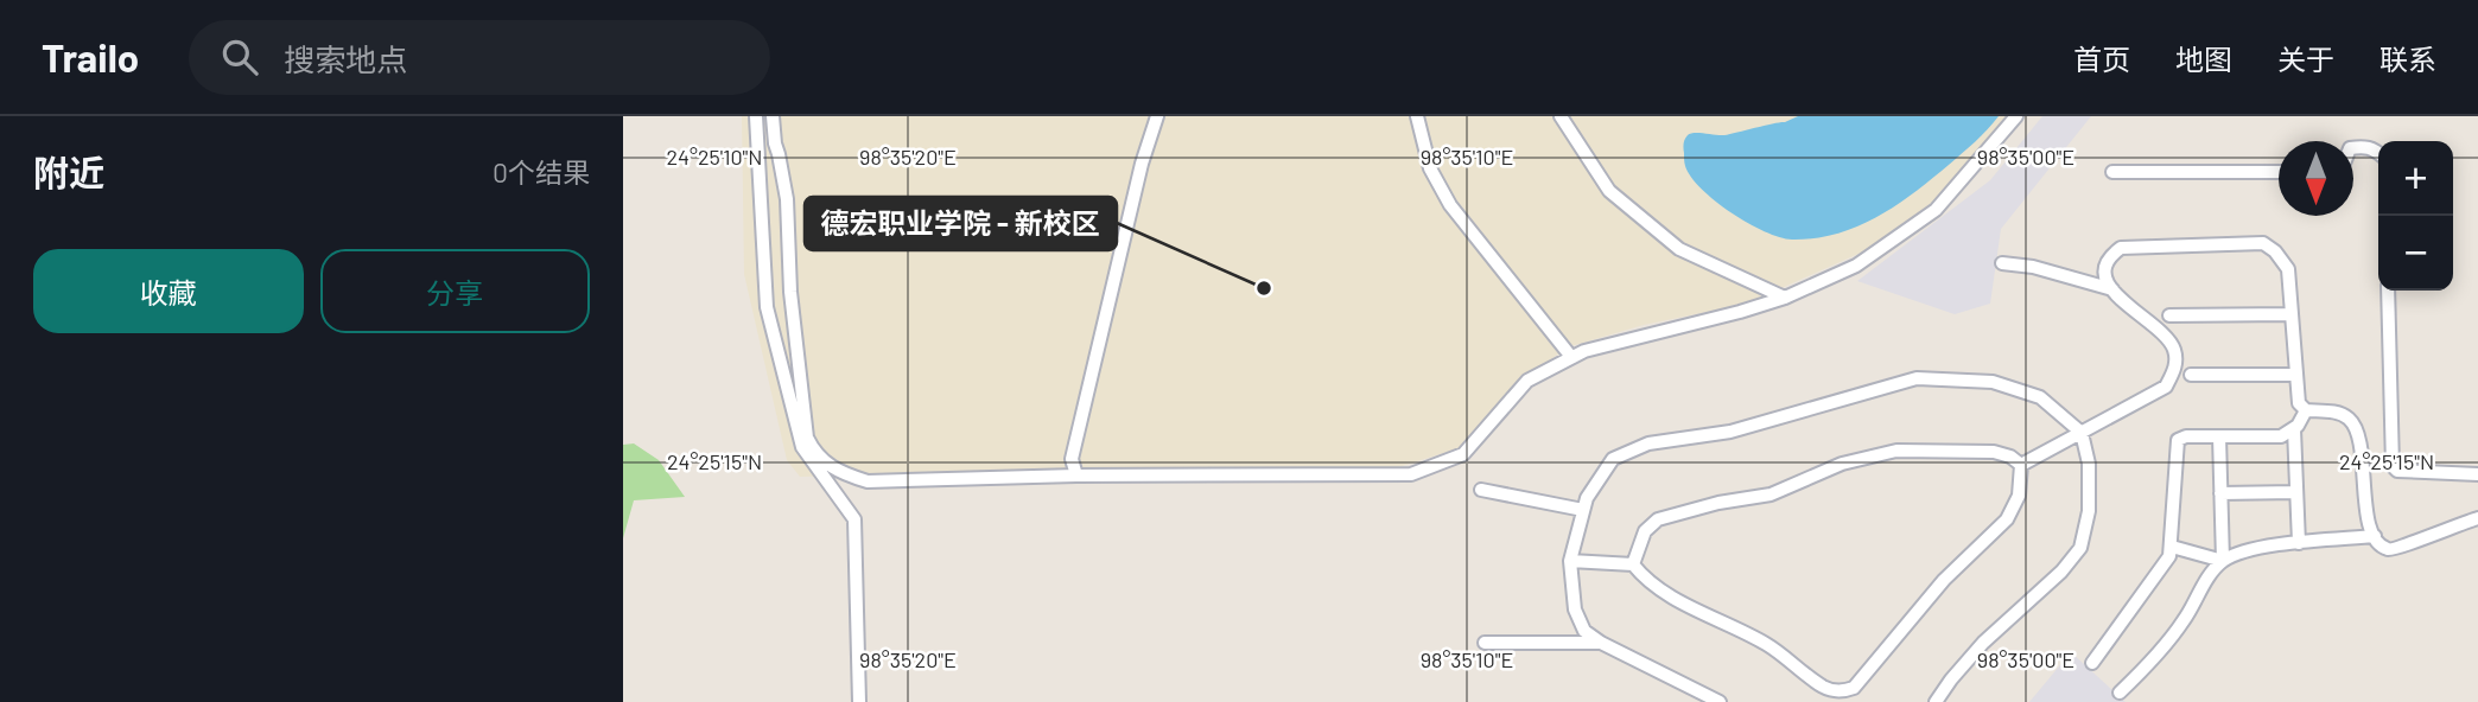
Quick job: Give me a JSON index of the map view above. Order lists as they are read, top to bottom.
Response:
{
  "places": ["德宏职业学院 - 新校区"],
  "north": "bottom",
  "page": {
    "header": "Trailo",
    "search": "搜索地点",
    "nav": [
      "首页",
      "地图",
      "关于",
      "联系"
    ],
    "heading": ["附近", "0个结果"],
    "map_buttons": ["+", "−"],
    "buttons": ["收藏", "分享"]
  },
  "coordinates": [
    "24°25'10\"N",
    "98°35'20\"E",
    "98°35'10\"E",
    "98°35'00\"E",
    "24°25'15\"N"
  ]
}
